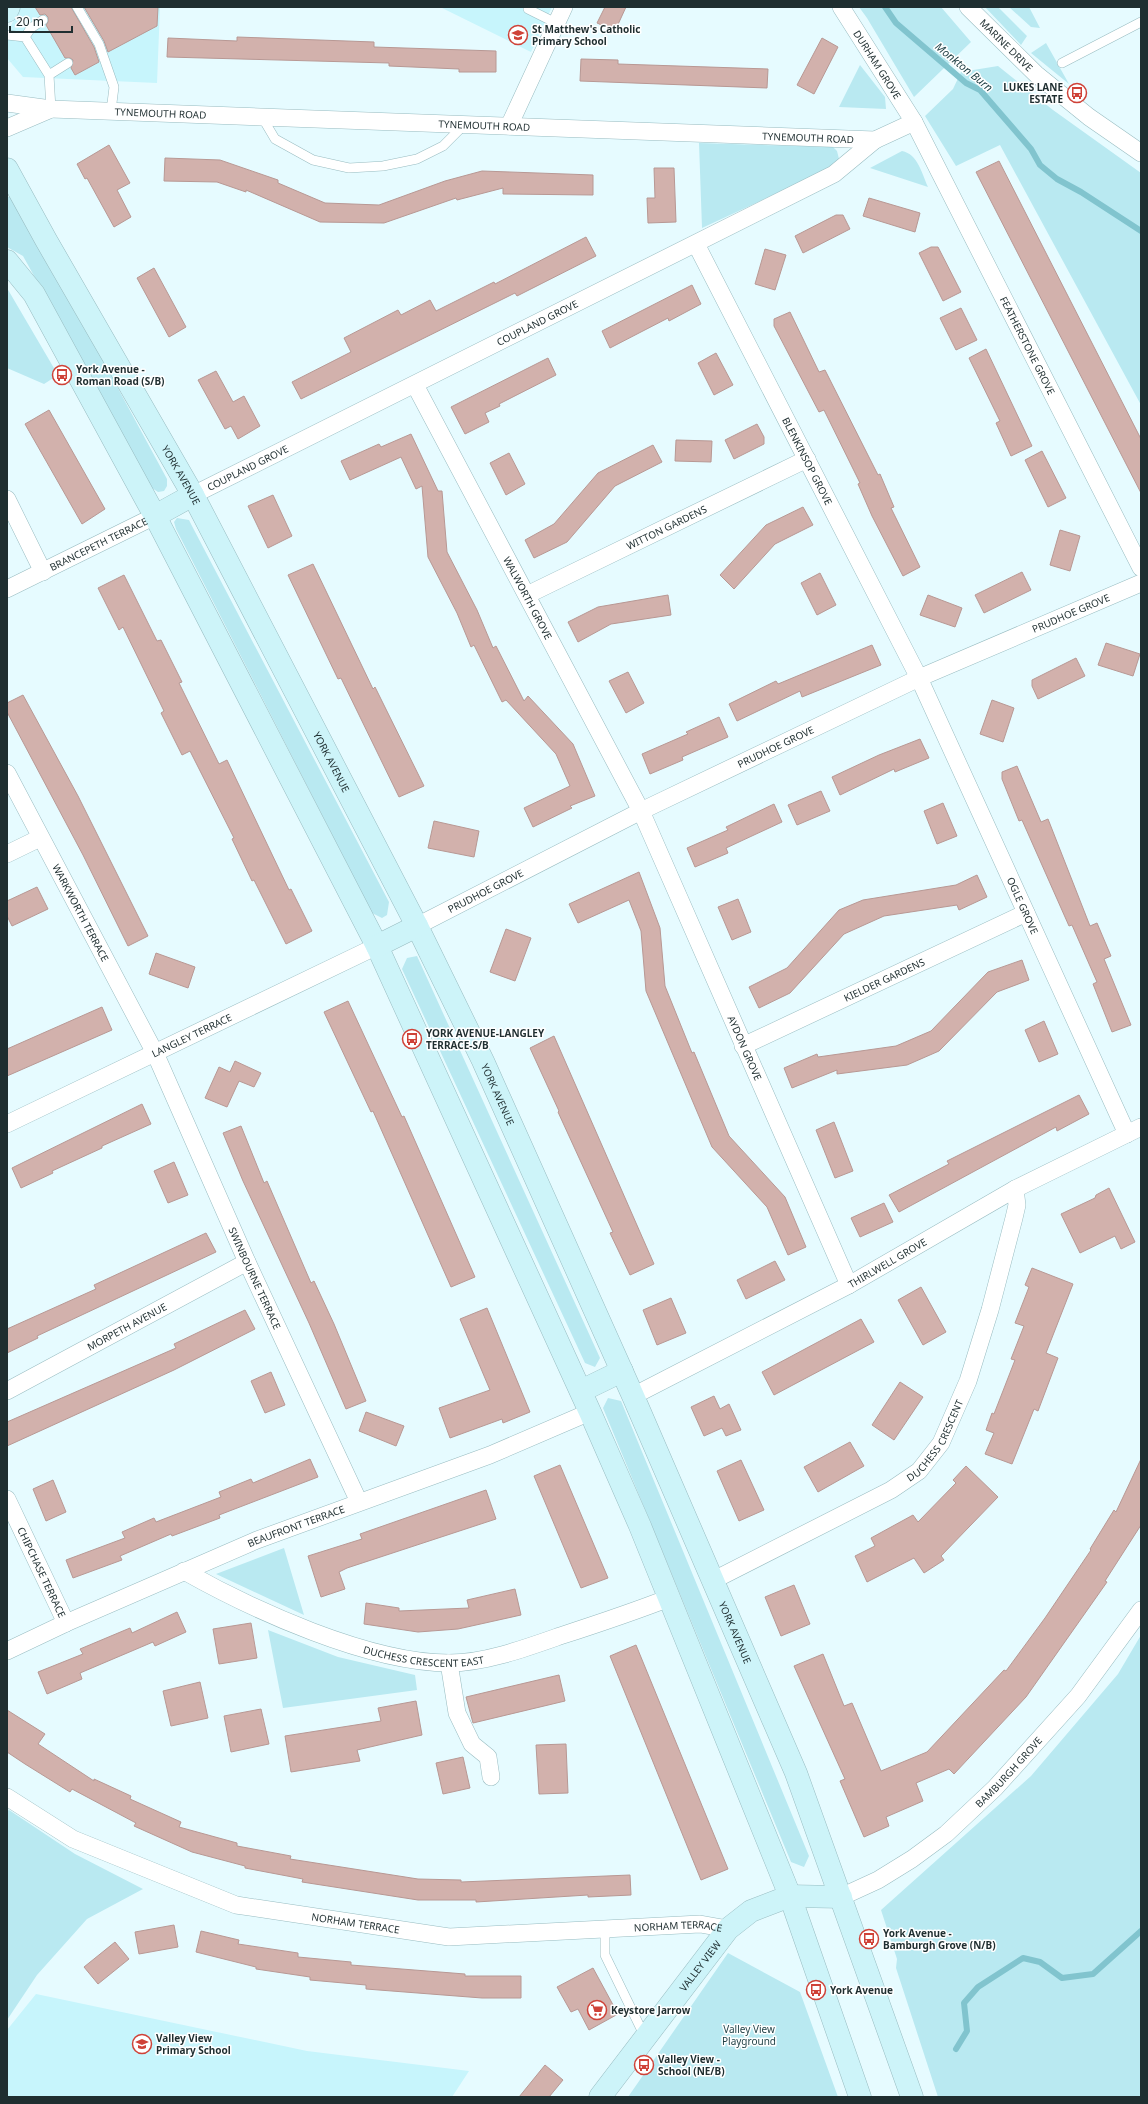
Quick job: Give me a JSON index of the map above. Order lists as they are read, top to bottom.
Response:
{
  "streets": {
    "main road": ["YORK AVENUE", "VALLEY VIEW"],
    "street": [
      "MARINE DRIVE",
      "DURHAM GROVE",
      "TYNEMOUTH ROAD",
      "COUPLAND GROVE",
      "FEATHERSTONE GROVE",
      "BLENKINSOP GROVE",
      "WITTON GARDENS",
      "BRANCEPETH TERRACE",
      "WALWORTH GROVE",
      "PRUDHOE GROVE",
      "OGLE GROVE",
      "WARKWORTH TERRACE",
      "KIELDER GARDENS",
      "LANGLEY TERRACE",
      "AYDON GROVE",
      "THIRLWELL GROVE",
      "SWINBOURNE TERRACE",
      "MORPETH AVENUE",
      "DUCHESS CRESCENT",
      "BEAUFRONT TERRACE",
      "CHIPCHASE TERRACE",
      "DUCHESS CRESCENT EAST",
      "BAMBURGH GROVE",
      "NORHAM TERRACE"
    ]
  },
  "crossings": [
    ["DURHAM GROVE", "TYNEMOUTH ROAD"],
    ["DURHAM GROVE", "FEATHERSTONE GROVE"],
    ["TYNEMOUTH ROAD", "COUPLAND GROVE"],
    ["TYNEMOUTH ROAD", "FEATHERSTONE GROVE"],
    ["COUPLAND GROVE", "BLENKINSOP GROVE"],
    ["COUPLAND GROVE", "YORK AVENUE"],
    ["COUPLAND GROVE", "WALWORTH GROVE"],
    ["BLENKINSOP GROVE", "WITTON GARDENS"],
    ["BLENKINSOP GROVE", "PRUDHOE GROVE"],
    ["BLENKINSOP GROVE", "OGLE GROVE"],
    ["YORK AVENUE", "PRUDHOE GROVE"],
    ["YORK AVENUE", "THIRLWELL GROVE"],
    ["YORK AVENUE", "DUCHESS CRESCENT"],
    ["YORK AVENUE", "BAMBURGH GROVE"],
    ["WITTON GARDENS", "WALWORTH GROVE"],
    ["WALWORTH GROVE", "PRUDHOE GROVE"],
    ["WALWORTH GROVE", "AYDON GROVE"],
    ["PRUDHOE GROVE", "OGLE GROVE"],
    ["PRUDHOE GROVE", "AYDON GROVE"],
    ["OGLE GROVE", "KIELDER GARDENS"],
    ["OGLE GROVE", "THIRLWELL GROVE"],
    ["WARKWORTH TERRACE", "LANGLEY TERRACE"],
    ["WARKWORTH TERRACE", "SWINBOURNE TERRACE"],
    ["KIELDER GARDENS", "AYDON GROVE"],
    ["LANGLEY TERRACE", "SWINBOURNE TERRACE"],
    ["AYDON GROVE", "THIRLWELL GROVE"],
    ["THIRLWELL GROVE", "DUCHESS CRESCENT"],
    ["SWINBOURNE TERRACE", "MORPETH AVENUE"],
    ["SWINBOURNE TERRACE", "BEAUFRONT TERRACE"],
    ["BEAUFRONT TERRACE", "CHIPCHASE TERRACE"],
    ["BEAUFRONT TERRACE", "DUCHESS CRESCENT EAST"],
    ["NORHAM TERRACE", "VALLEY VIEW"]
  ],
  "water": ["Monkton Burn"],
  "parks": ["Valley View Playground"],
  "places": {
    "school or university": ["St Matthew's Catholic Primary School", "Valley View Primary School"],
    "bus stop": [
      "LUKES LANE ESTATE",
      "York Avenue - Roman Road (S/B)",
      "YORK AVENUE-LANGLEY TERRACE-S/B",
      "York Avenue - Bamburgh Grove (N/B)",
      "York Avenue",
      "Valley View - School (NE/B)"
    ],
    "supermarket": ["Keystore Jarrow"]
  },
  "scale_bar": "20 m"
}
